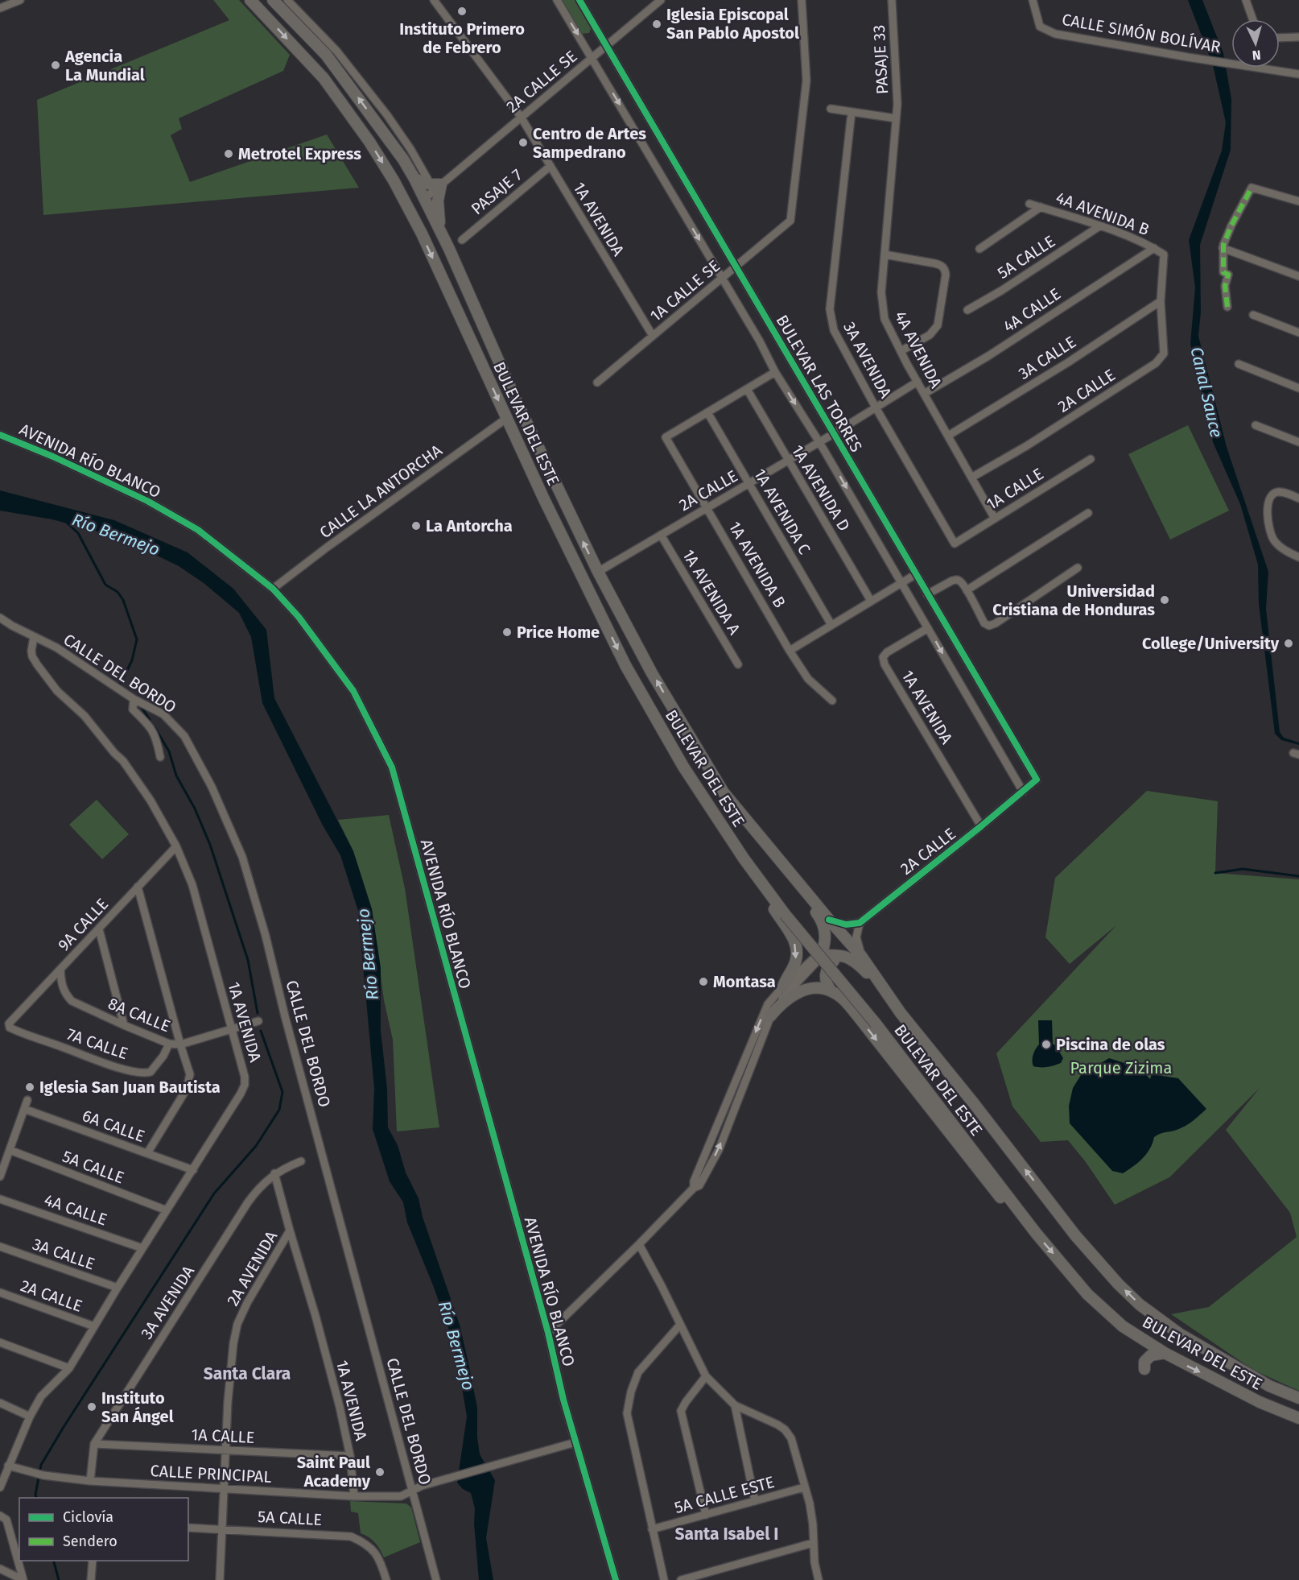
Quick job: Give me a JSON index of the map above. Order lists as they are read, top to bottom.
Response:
{
  "streets": {
    "highway": ["BULEVAR DEL ESTE"],
    "street": [
      "CALLE SIMÓN BOLÍVAR",
      "PASAJE 33",
      "2A CALLE SE",
      "PASAJE 7",
      "4A AVENIDA B",
      "1A AVENIDA",
      "5A CALLE",
      "1A CALLE SE",
      "4A CALLE",
      "4A AVENIDA",
      "3A CALLE",
      "3A AVENIDA",
      "BULEVAR LAS TORRES",
      "2A CALLE",
      "AVENIDA RÍO BLANCO",
      "1A AVENIDA D",
      "1A CALLE",
      "CALLE LA ANTORCHA",
      "1A AVENIDA C",
      "1A AVENIDA B",
      "1A AVENIDA A",
      "CALLE DEL BORDO",
      "9A CALLE",
      "8A CALLE",
      "7A CALLE",
      "6A CALLE",
      "2A AVENIDA",
      "CALLE PRINCIPAL",
      "5A CALLE ESTE"
    ]
  },
  "crossings": [
    ["PASAJE 33", "4A AVENIDA"],
    ["2A CALLE SE", "1A AVENIDA"],
    ["2A CALLE SE", "BULEVAR LAS TORRES"],
    ["2A CALLE SE", "BULEVAR DEL ESTE"],
    ["PASAJE 7", "1A AVENIDA"],
    ["4A AVENIDA B", "5A CALLE"],
    ["4A AVENIDA B", "4A CALLE"],
    ["4A AVENIDA B", "3A CALLE"],
    ["4A AVENIDA B", "2A CALLE"],
    ["1A AVENIDA", "5A CALLE"],
    ["1A AVENIDA", "1A CALLE SE"],
    ["1A AVENIDA", "4A CALLE"],
    ["1A AVENIDA", "3A CALLE"],
    ["1A AVENIDA", "3A AVENIDA"],
    ["1A AVENIDA", "BULEVAR LAS TORRES"],
    ["1A AVENIDA", "2A CALLE"],
    ["1A AVENIDA", "1A CALLE"],
    ["1A AVENIDA", "CALLE DEL BORDO"],
    ["1A AVENIDA", "9A CALLE"],
    ["1A AVENIDA", "8A CALLE"],
    ["1A AVENIDA", "6A CALLE"],
    ["1A AVENIDA", "2A AVENIDA"],
    ["1A AVENIDA", "CALLE PRINCIPAL"],
    ["5A CALLE", "2A AVENIDA"],
    ["1A CALLE SE", "BULEVAR LAS TORRES"],
    ["4A CALLE", "4A AVENIDA"],
    ["4A AVENIDA", "3A CALLE"],
    ["4A AVENIDA", "2A CALLE"],
    ["4A AVENIDA", "1A CALLE"],
    ["3A CALLE", "2A CALLE"],
    ["3A AVENIDA", "2A CALLE"],
    ["3A AVENIDA", "1A CALLE"],
    ["3A AVENIDA", "CALLE PRINCIPAL"],
    ["BULEVAR LAS TORRES", "2A CALLE"],
    ["2A CALLE", "BULEVAR DEL ESTE"],
    ["2A CALLE", "1A AVENIDA D"],
    ["2A CALLE", "1A AVENIDA C"],
    ["2A CALLE", "1A AVENIDA B"],
    ["2A CALLE", "1A AVENIDA A"],
    ["BULEVAR DEL ESTE", "CALLE LA ANTORCHA"],
    ["AVENIDA RÍO BLANCO", "CALLE LA ANTORCHA"],
    ["AVENIDA RÍO BLANCO", "CALLE PRINCIPAL"],
    ["1A CALLE", "2A AVENIDA"],
    ["1A AVENIDA C", "1A AVENIDA B"],
    ["CALLE DEL BORDO", "CALLE PRINCIPAL"],
    ["9A CALLE", "8A CALLE"],
    ["9A CALLE", "7A CALLE"],
    ["8A CALLE", "7A CALLE"],
    ["2A AVENIDA", "CALLE PRINCIPAL"]
  ],
  "districts": ["Santa Clara", "Santa Isabel I"],
  "water": ["Canal Sauce", "Río Bermejo"],
  "parks": ["Parque Zizima"],
  "places": [
    "Instituto Primero de Febrero",
    "Iglesia Episcopal San Pablo Apostol",
    "Agencia La Mundial",
    "Centro de Artes Sampedrano",
    "Metrotel Express",
    "La Antorcha",
    "Universidad Cristiana de Honduras",
    "Price Home",
    "College/University",
    "Montasa",
    "Piscina de olas",
    "Iglesia San Juan Bautista",
    "Instituto San Ángel",
    "Saint Paul Academy"
  ],
  "legend": ["Ciclovía", "Sendero"],
  "north": "bottom"
}
